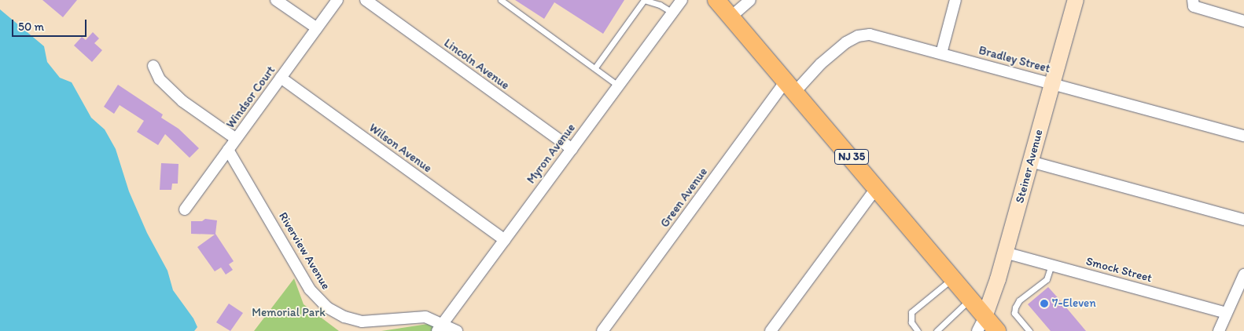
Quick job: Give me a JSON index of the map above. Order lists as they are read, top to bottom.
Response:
{
  "streets": {
    "main road": ["NJ 35"],
    "street": [
      "Bradley Street",
      "Lincoln Avenue",
      "Windsor Court",
      "Wilson Avenue",
      "Myron Avenue",
      "Steiner Avenue",
      "Green Avenue",
      "Riverview Avenue",
      "Smock Street"
    ]
  },
  "crossings": [
    ["Bradley Street", "NJ 35"],
    ["Bradley Street", "Steiner Avenue"],
    ["Bradley Street", "Green Avenue"],
    ["Lincoln Avenue", "Myron Avenue"],
    ["Windsor Court", "Wilson Avenue"],
    ["Windsor Court", "Riverview Avenue"],
    ["Wilson Avenue", "Myron Avenue"],
    ["Myron Avenue", "Riverview Avenue"],
    ["NJ 35", "Steiner Avenue"],
    ["NJ 35", "Green Avenue"],
    ["Steiner Avenue", "Smock Street"]
  ],
  "parks": ["Memorial Park"],
  "places": ["7-Eleven"],
  "scale_bar": "50 m"
}
